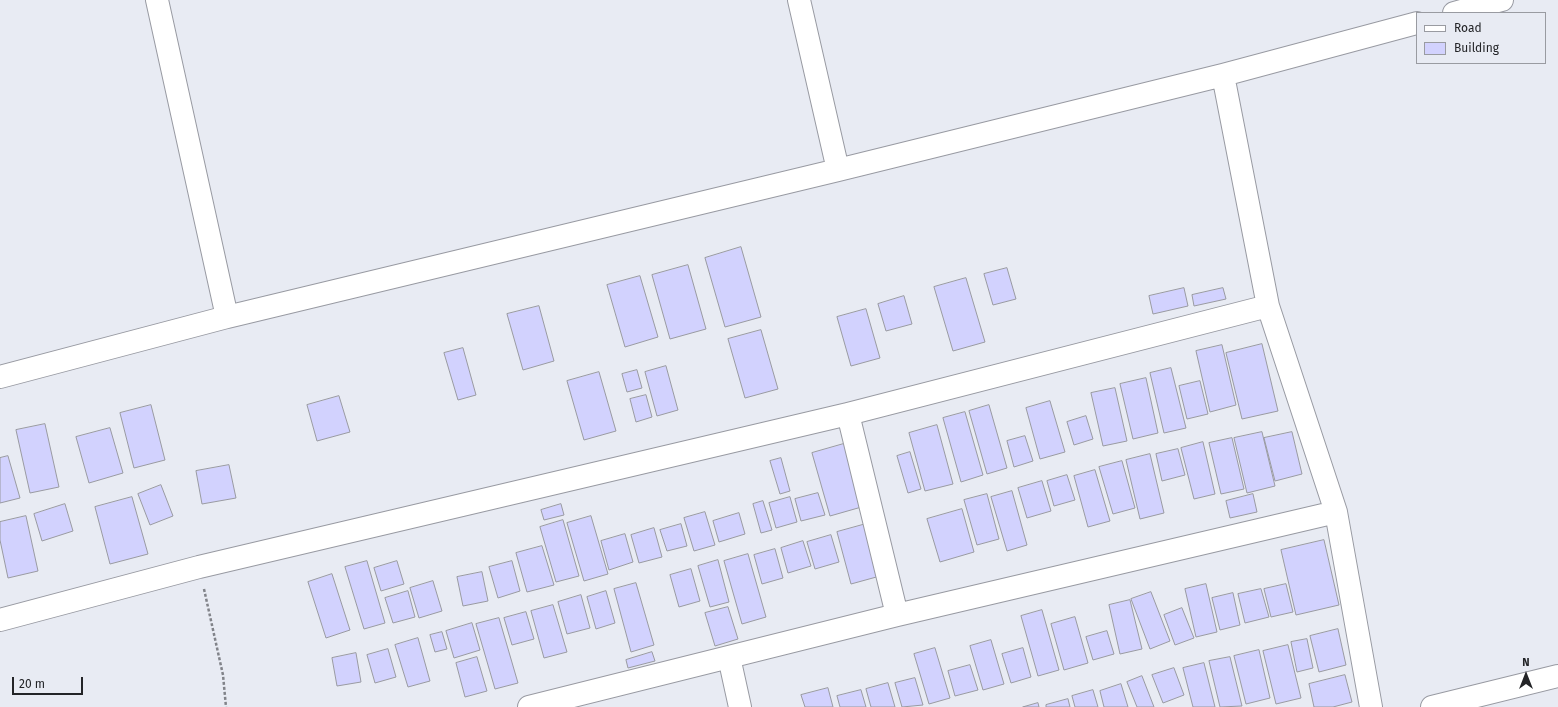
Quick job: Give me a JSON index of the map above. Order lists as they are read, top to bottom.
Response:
{
  "legend": ["Road", "Building"],
  "scale_bar": "20 m",
  "north": "top"
}
